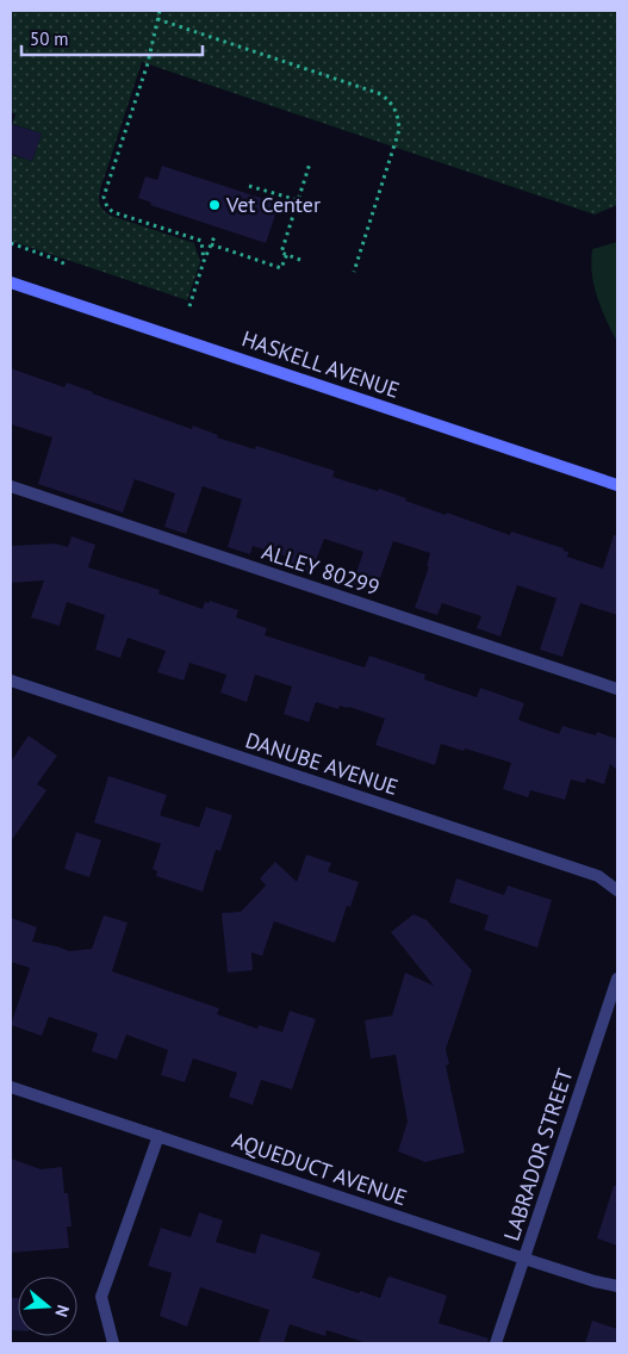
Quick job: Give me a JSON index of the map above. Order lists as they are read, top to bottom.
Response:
{
  "streets": {
    "main road": ["HASKELL AVENUE"],
    "street": [
      "ALLEY 80299",
      "DANUBE AVENUE",
      "LABRADOR STREET",
      "AQUEDUCT AVENUE"
    ]
  },
  "crossings": [
    ["LABRADOR STREET", "AQUEDUCT AVENUE"]
  ],
  "places": ["Vet Center"],
  "scale_bar": "50 m",
  "north": "right"
}
